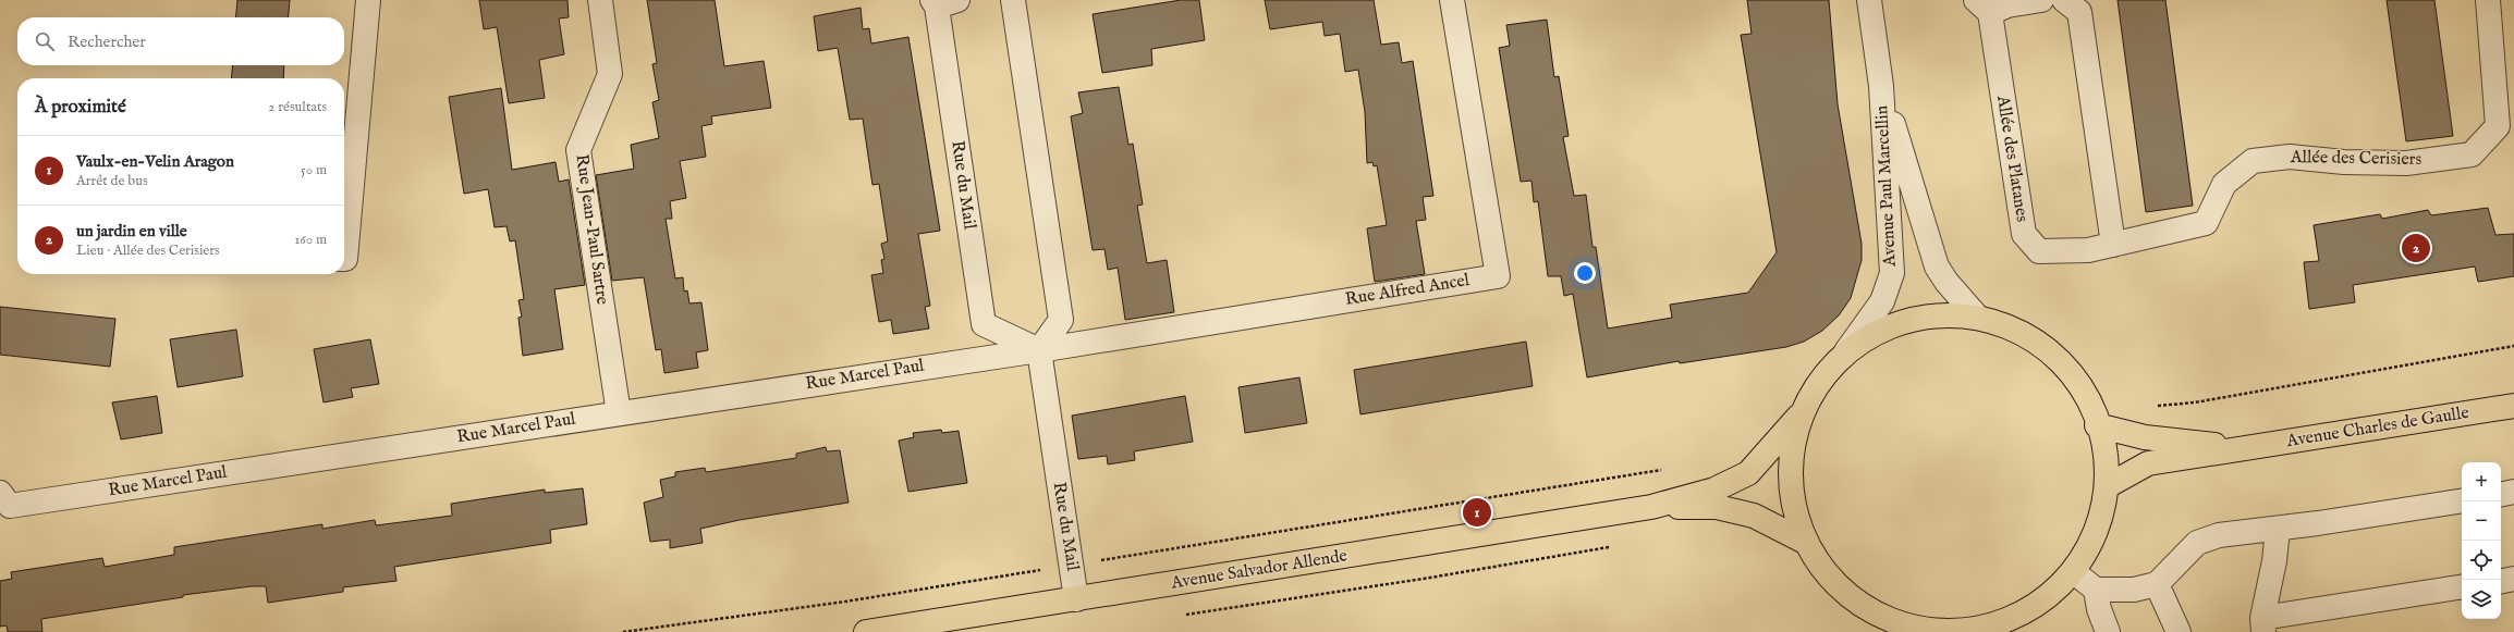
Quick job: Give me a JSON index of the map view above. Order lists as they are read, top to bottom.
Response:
{
  "streets": {
    "main road": ["Avenue Charles de Gaulle", "Avenue Salvador Allende"],
    "street": [
      "Allée des Platanes",
      "Allée des Cerisiers",
      "Rue du Mail",
      "Avenue Paul Marcellin",
      "Rue Jean-Paul Sartre",
      "Rue Alfred Ancel",
      "Rue Marcel Paul"
    ]
  },
  "crossings": [
    ["Allée des Platanes", "Allée des Cerisiers"],
    ["Rue du Mail", "Rue Alfred Ancel"],
    ["Rue du Mail", "Rue Marcel Paul"],
    ["Rue du Mail", "Avenue Salvador Allende"],
    ["Rue Jean-Paul Sartre", "Rue Marcel Paul"],
    ["Rue Alfred Ancel", "Rue Marcel Paul"]
  ],
  "page": {
    "search": "Rechercher",
    "heading": ["À proximité", "2 résultats"],
    "list": [
      {
        "mark": "1",
        "name": "Vaulx-en-Velin Aragon",
        "note": "Arrêt de bus",
        "value": "50 m"
      },
      {
        "mark": "2",
        "name": "un jardin en ville",
        "note": "Lieu · Allée des Cerisiers",
        "value": "160 m"
      }
    ],
    "pins": ["2", "1"],
    "map_buttons": ["+", "−"]
  }
}
